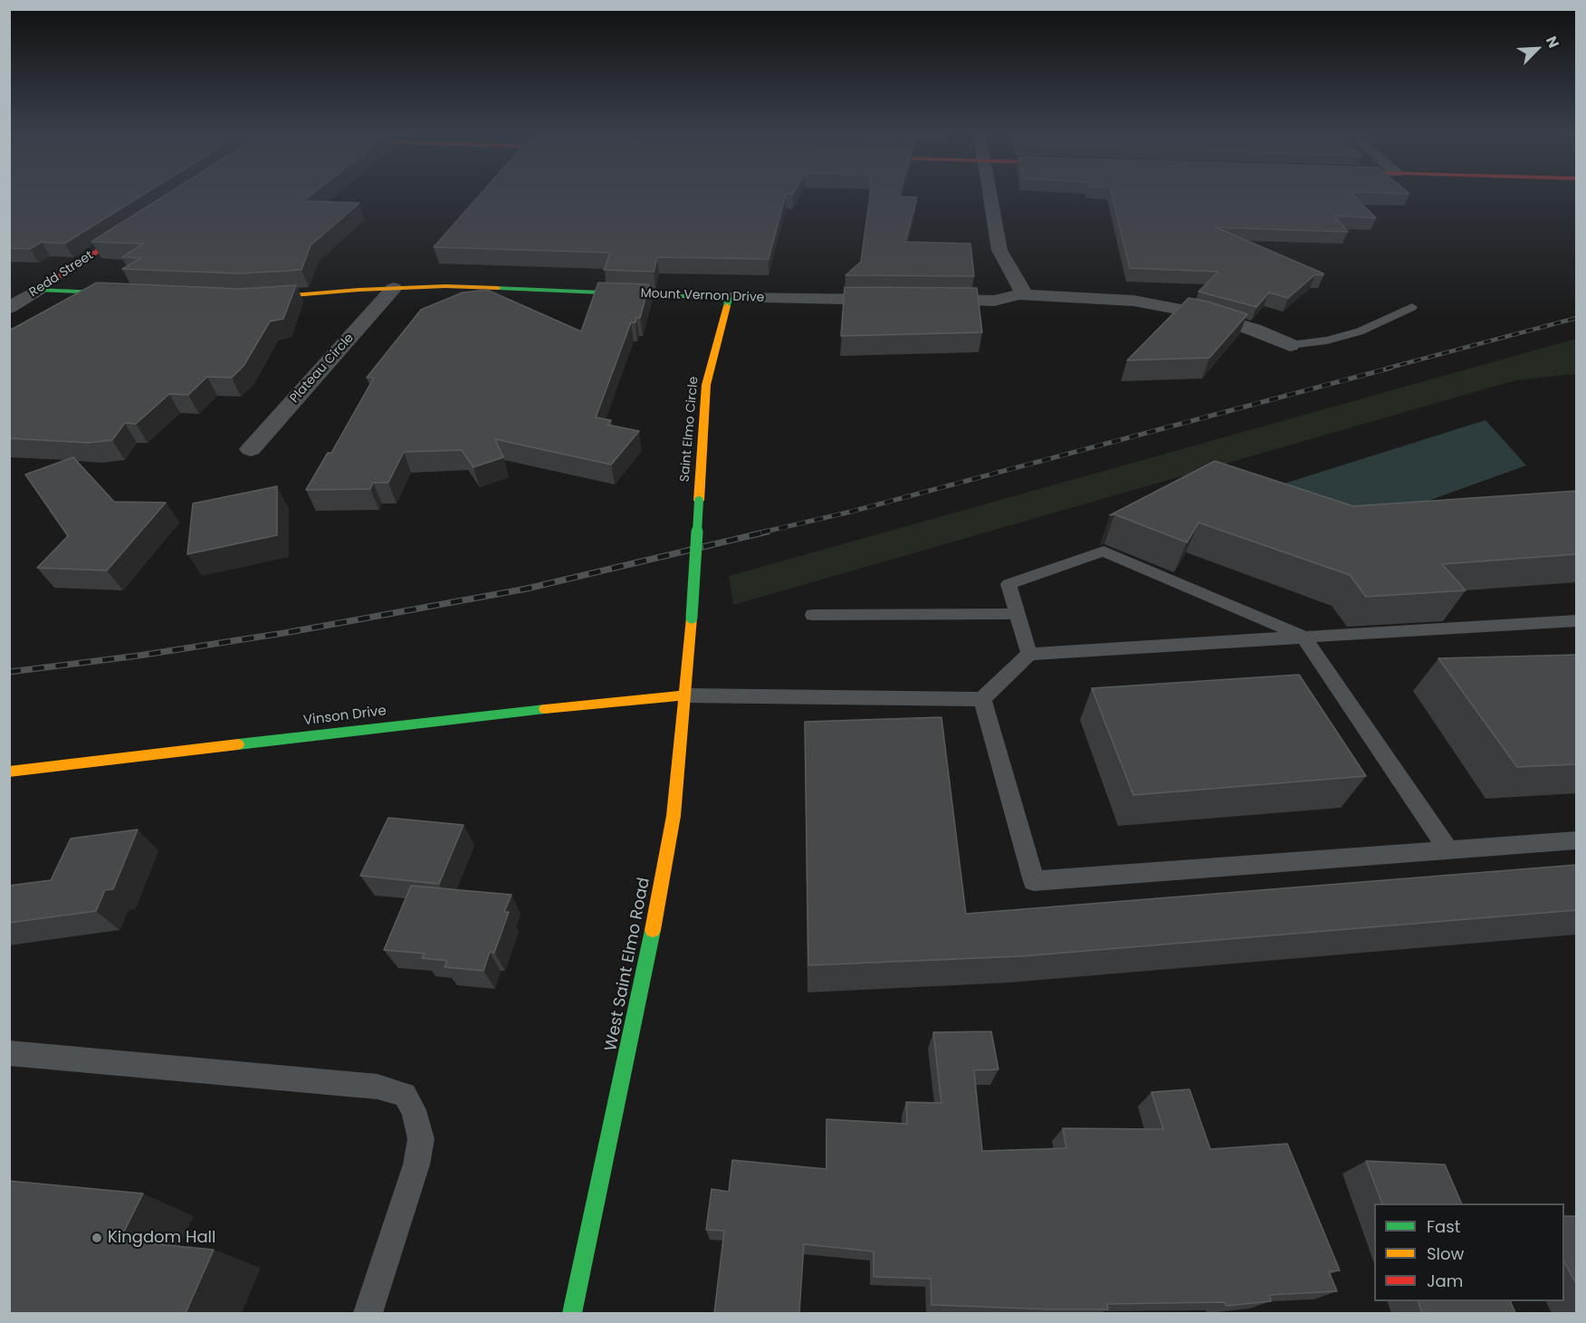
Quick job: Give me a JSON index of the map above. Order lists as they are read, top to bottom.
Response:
{
  "streets": {
    "street": [
      "Redd Street",
      "Mount Vernon Drive",
      "Plateau Circle",
      "Saint Elmo Circle",
      "Vinson Drive",
      "West Saint Elmo Road"
    ]
  },
  "crossings": [
    ["Mount Vernon Drive", "Plateau Circle"],
    ["Mount Vernon Drive", "Saint Elmo Circle"],
    ["Saint Elmo Circle", "West Saint Elmo Road"],
    ["Vinson Drive", "West Saint Elmo Road"]
  ],
  "places": ["Kingdom Hall"],
  "legend": ["Fast", "Slow", "Jam"],
  "north": "top right"
}
